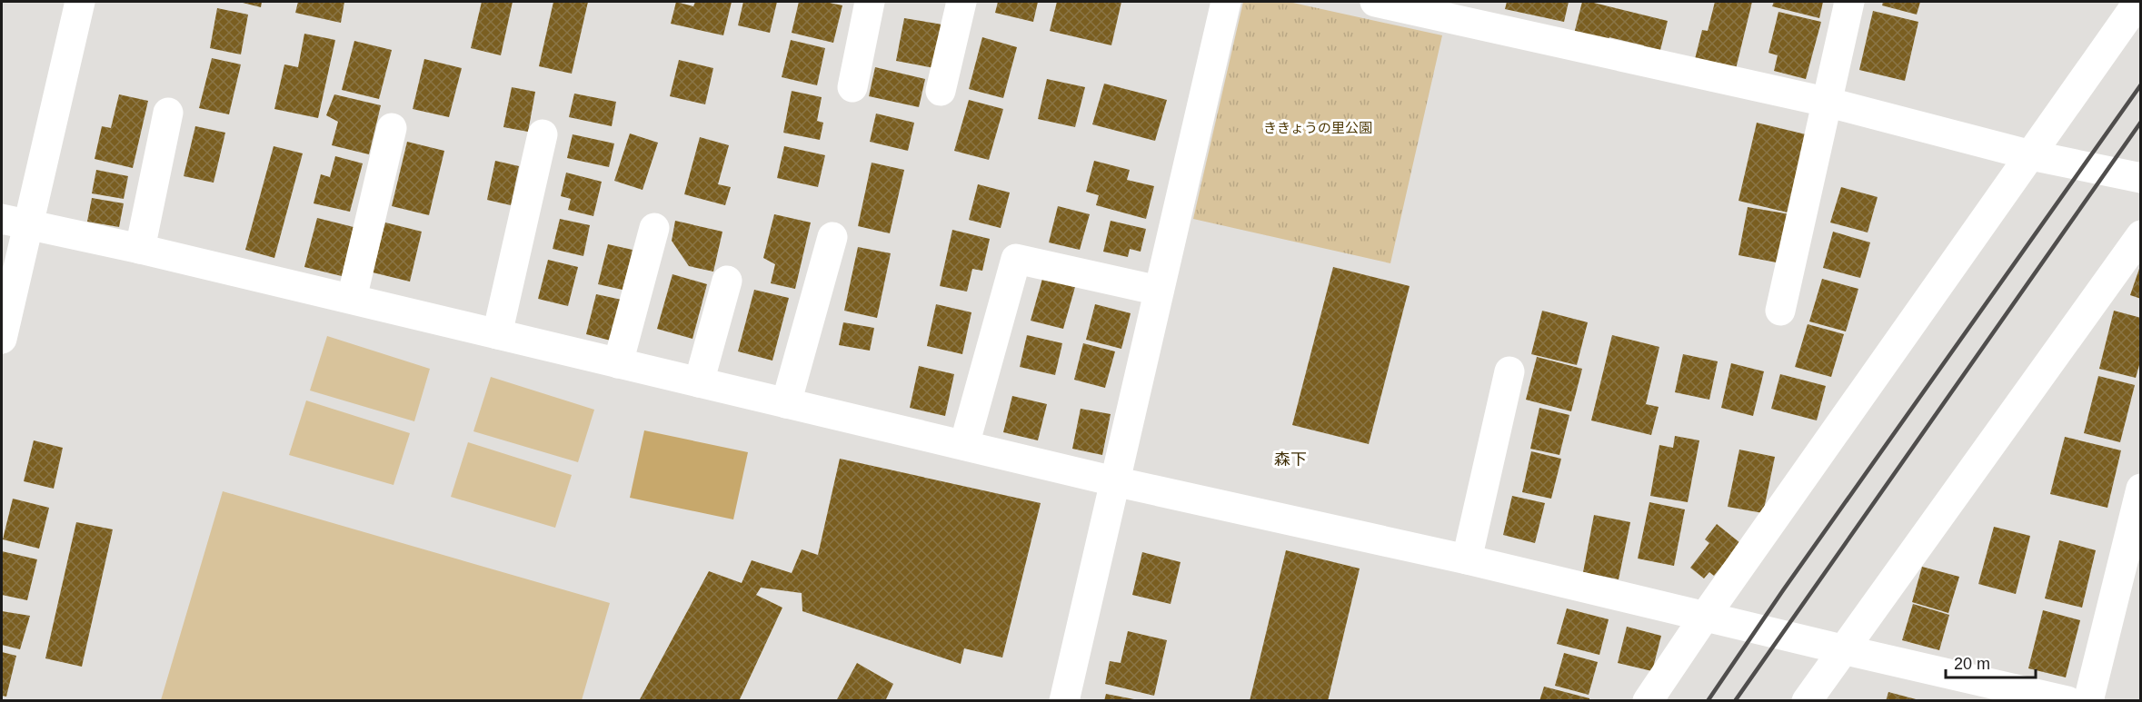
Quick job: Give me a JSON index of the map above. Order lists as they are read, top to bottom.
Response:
{
  "districts": ["森下"],
  "parks": ["ききょうの里公園"],
  "scale_bar": "20 m"
}
